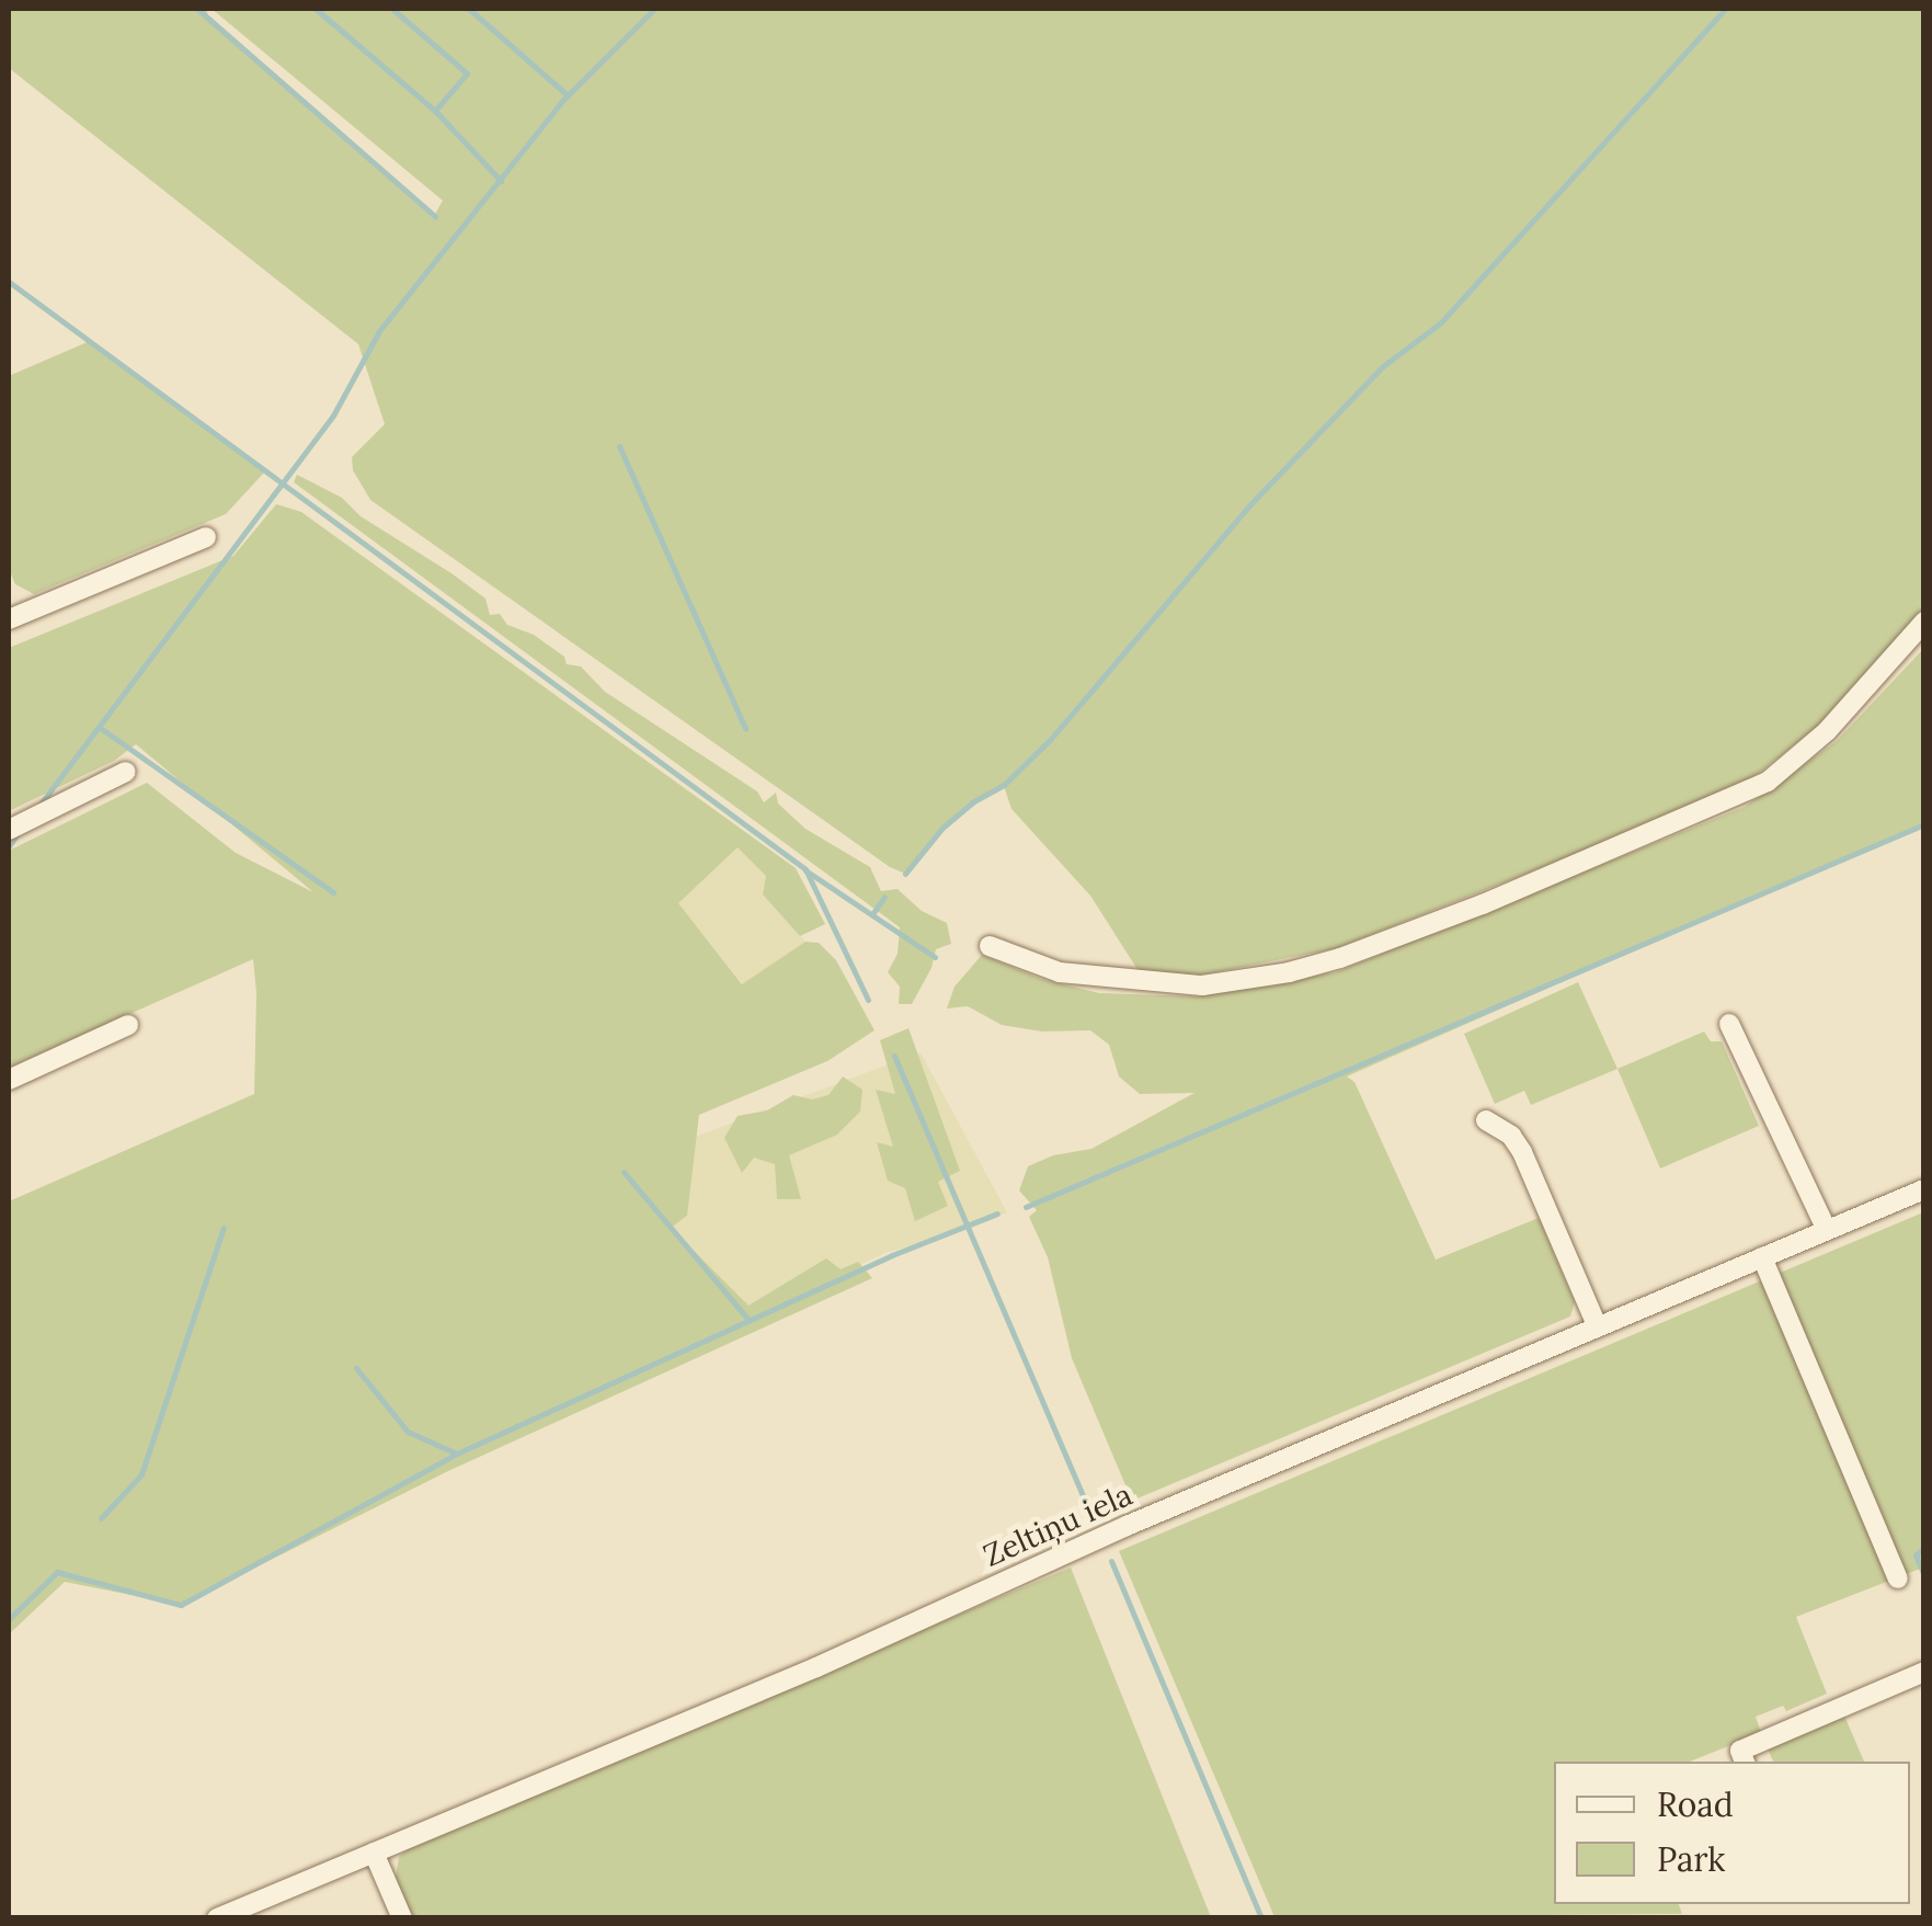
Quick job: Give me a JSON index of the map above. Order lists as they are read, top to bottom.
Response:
{
  "streets": {
    "street": ["Zeltiņu iela"]
  },
  "legend": ["Road", "Park"]
}
